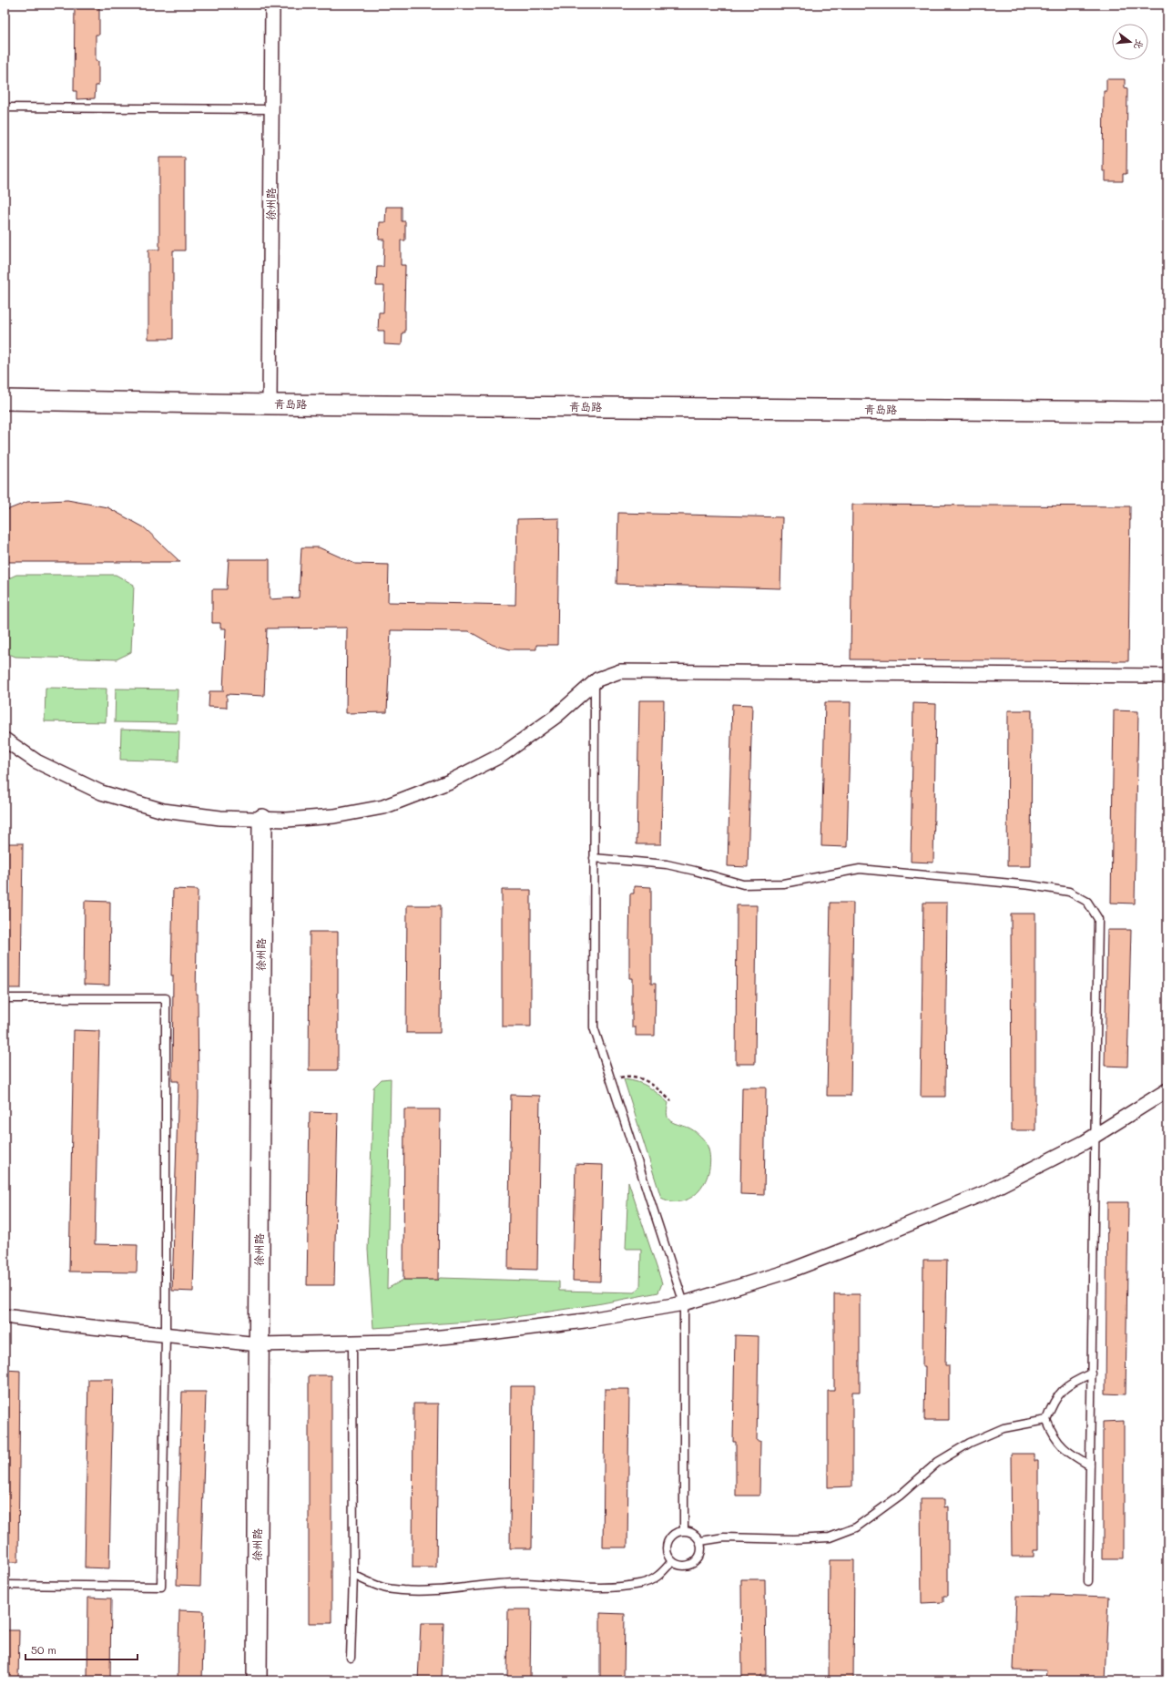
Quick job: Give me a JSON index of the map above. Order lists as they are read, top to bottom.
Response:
{
  "streets": {
    "street": ["徐州路", "青岛路"]
  },
  "crossings": [
    ["徐州路", "青岛路"]
  ],
  "scale_bar": "50 m",
  "north": "right"
}
